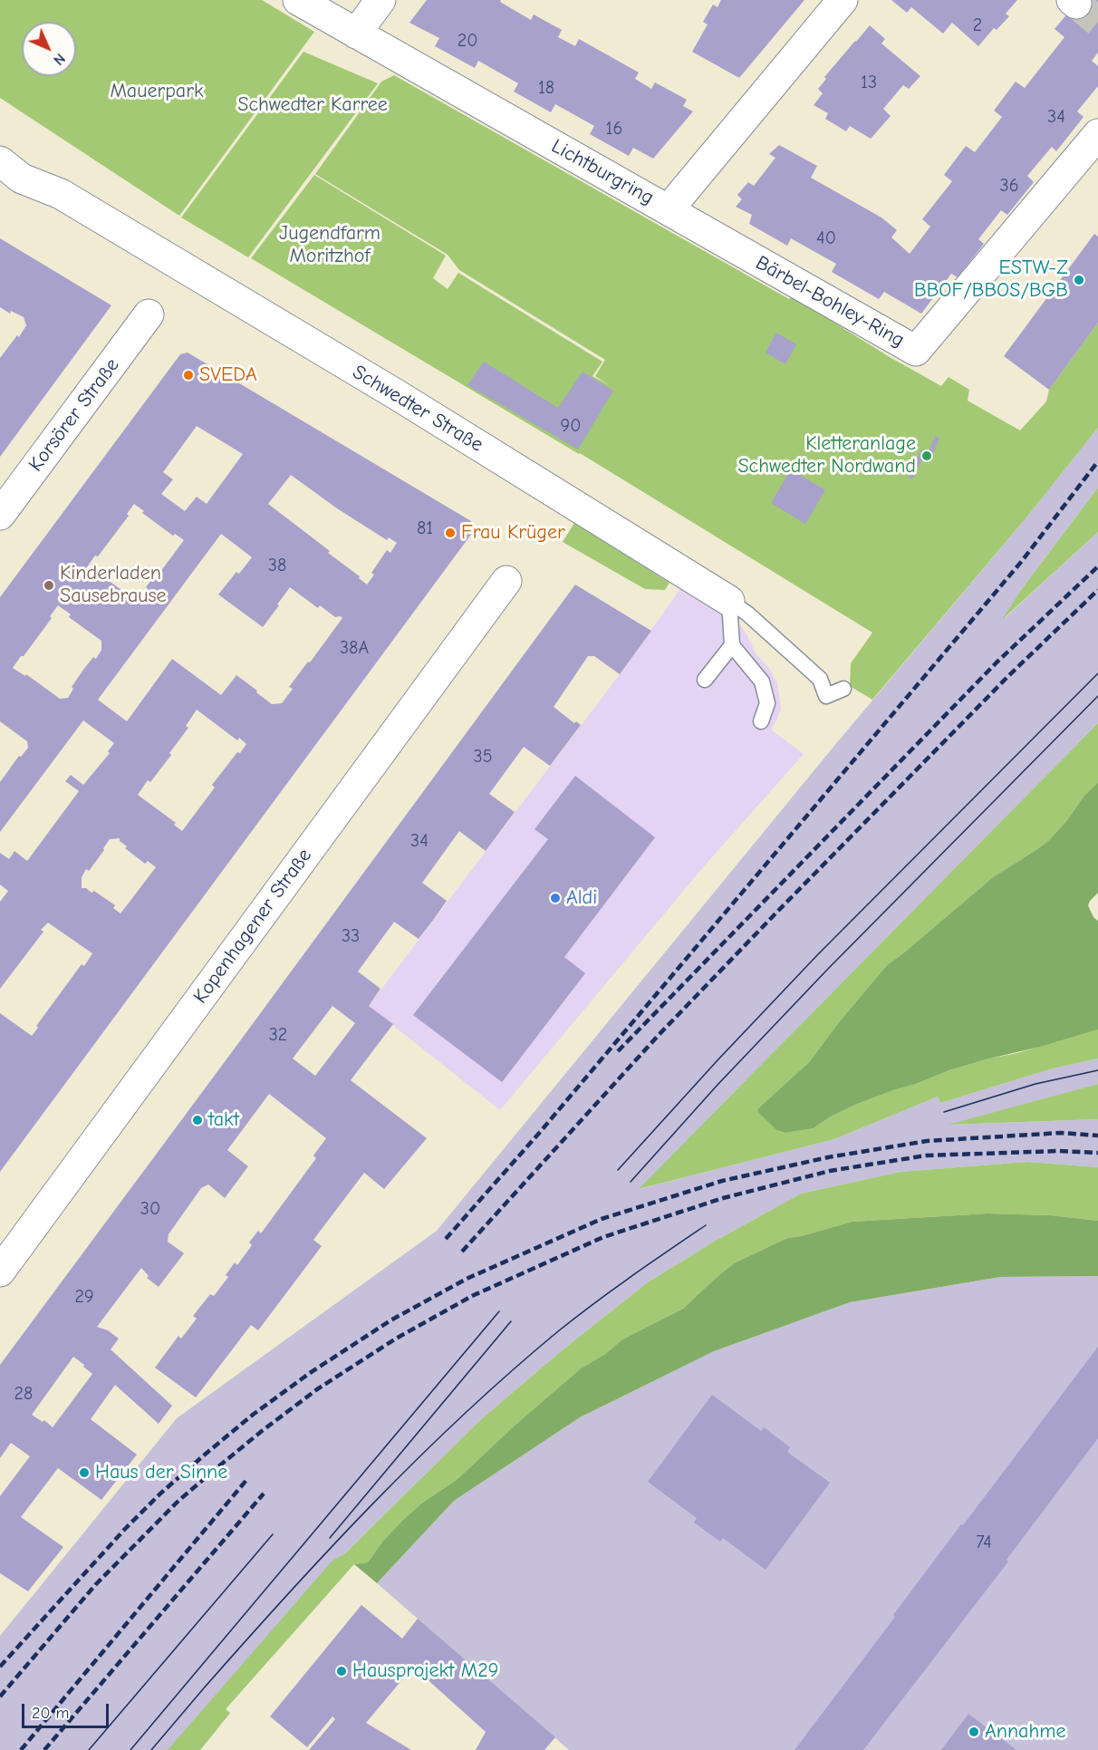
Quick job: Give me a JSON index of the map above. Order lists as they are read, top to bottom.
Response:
{
  "streets": {
    "street": [
      "Lichtburgring",
      "Bärbel-Bohley-Ring",
      "Schwedter Straße",
      "Korsörer Straße",
      "Kopenhagener Straße"
    ]
  },
  "crossings": [
    ["Lichtburgring", "Bärbel-Bohley-Ring"]
  ],
  "parks": ["Mauerpark", "Schwedter Karree", "Jugendfarm Moritzhof"],
  "places": [
    "ESTW-Z BBOF/BBOS/BGB",
    "SVEDA",
    "Kletteranlage Schwedter Nordwand",
    "Frau Krüger",
    "Kinderladen Sausebrause",
    "Aldi",
    "takt",
    "Haus der Sinne",
    "Hausprojekt M29",
    "Annahme"
  ],
  "house_numbers": [
    "2",
    "20",
    "13",
    "18",
    "34",
    "16",
    "36",
    "40",
    "90",
    "81",
    "38",
    "38A",
    "35",
    "34",
    "33",
    "32",
    "30",
    "29",
    "28",
    "74"
  ],
  "scale_bar": "20 m",
  "north": "bottom right"
}
